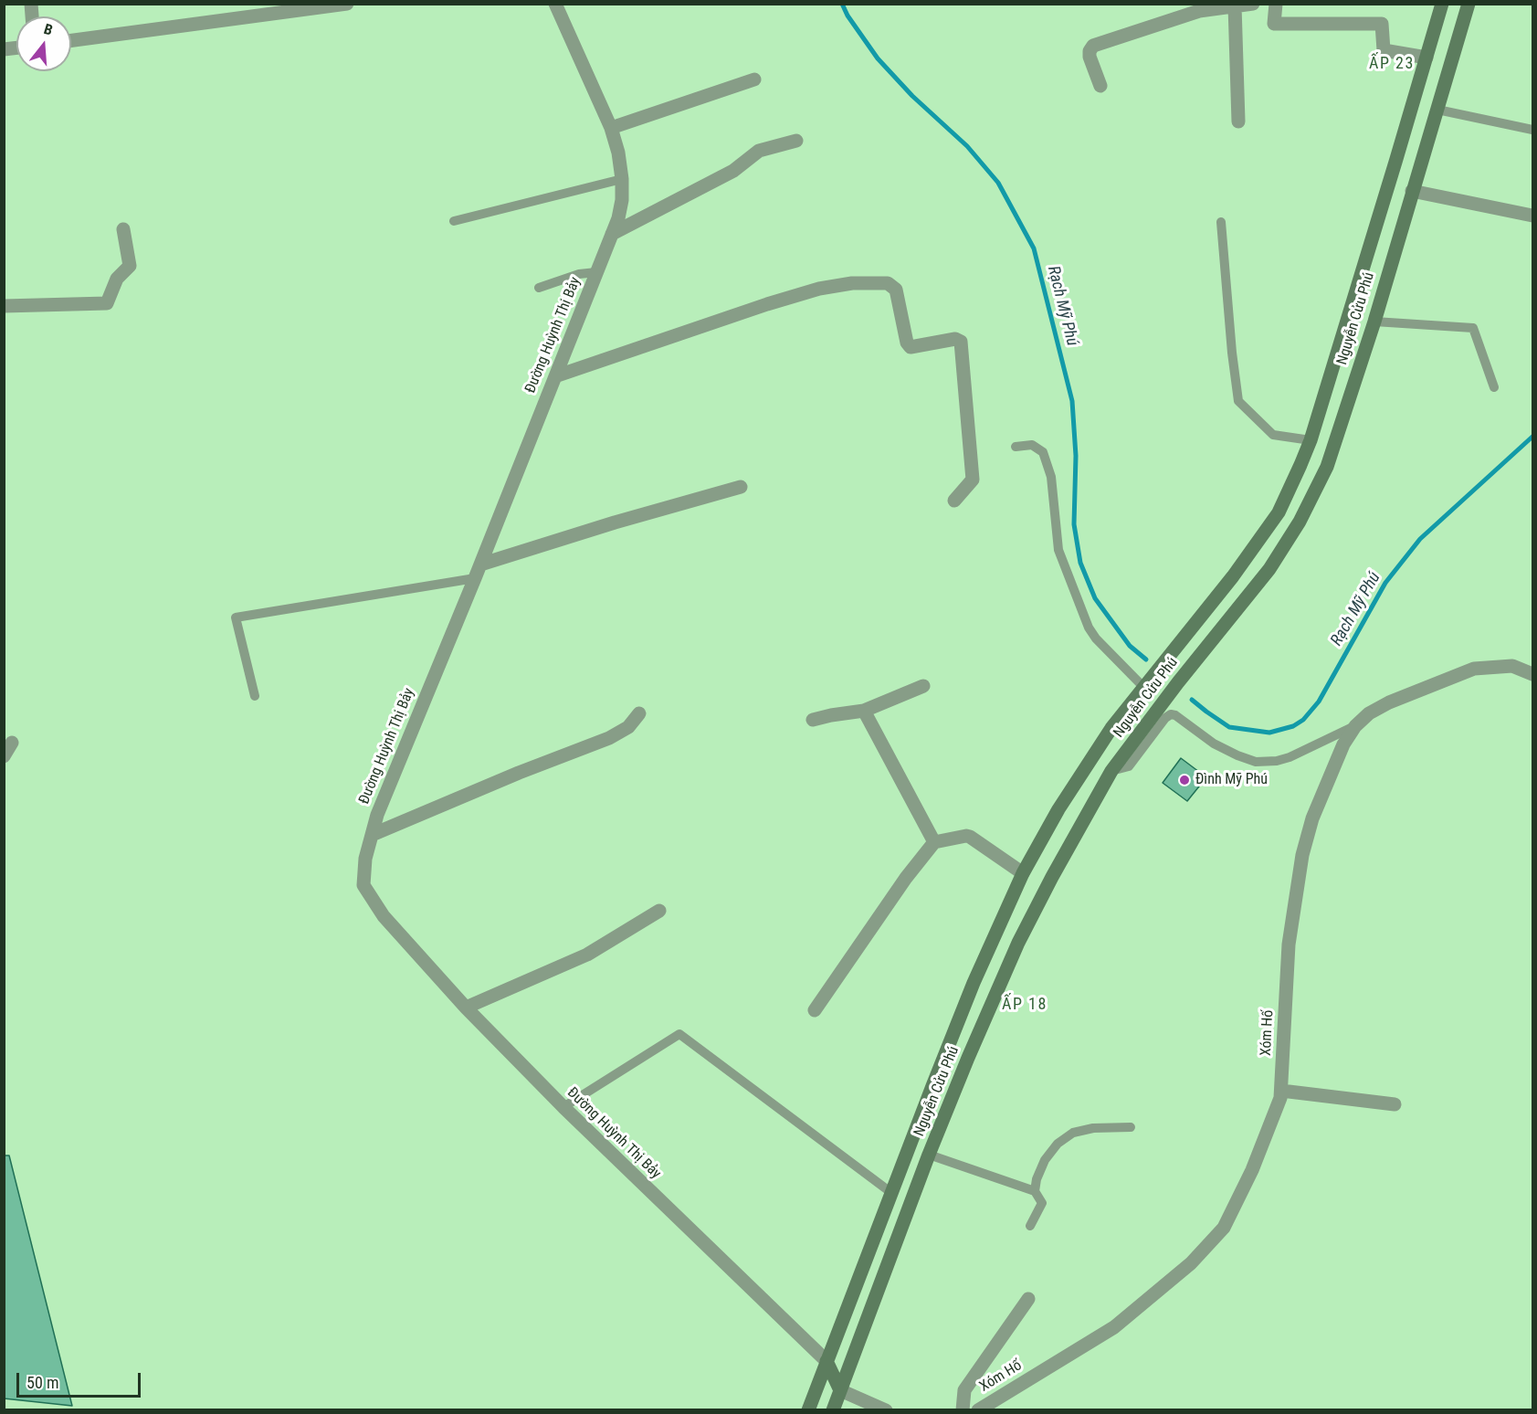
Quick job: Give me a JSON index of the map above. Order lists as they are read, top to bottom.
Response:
{
  "streets": {
    "main road": ["Nguyễn Cửu Phú"],
    "street": ["Đường Huỳnh Thị Bảy", "Xóm Hố"]
  },
  "crossings": [
    ["Nguyễn Cửu Phú", "Đường Huỳnh Thị Bảy"]
  ],
  "districts": ["ẤP 23", "ẤP 18"],
  "water": ["Rạch Mỹ Phú"],
  "places": ["Đình Mỹ Phú"],
  "scale_bar": "50 m",
  "north": "top"
}
